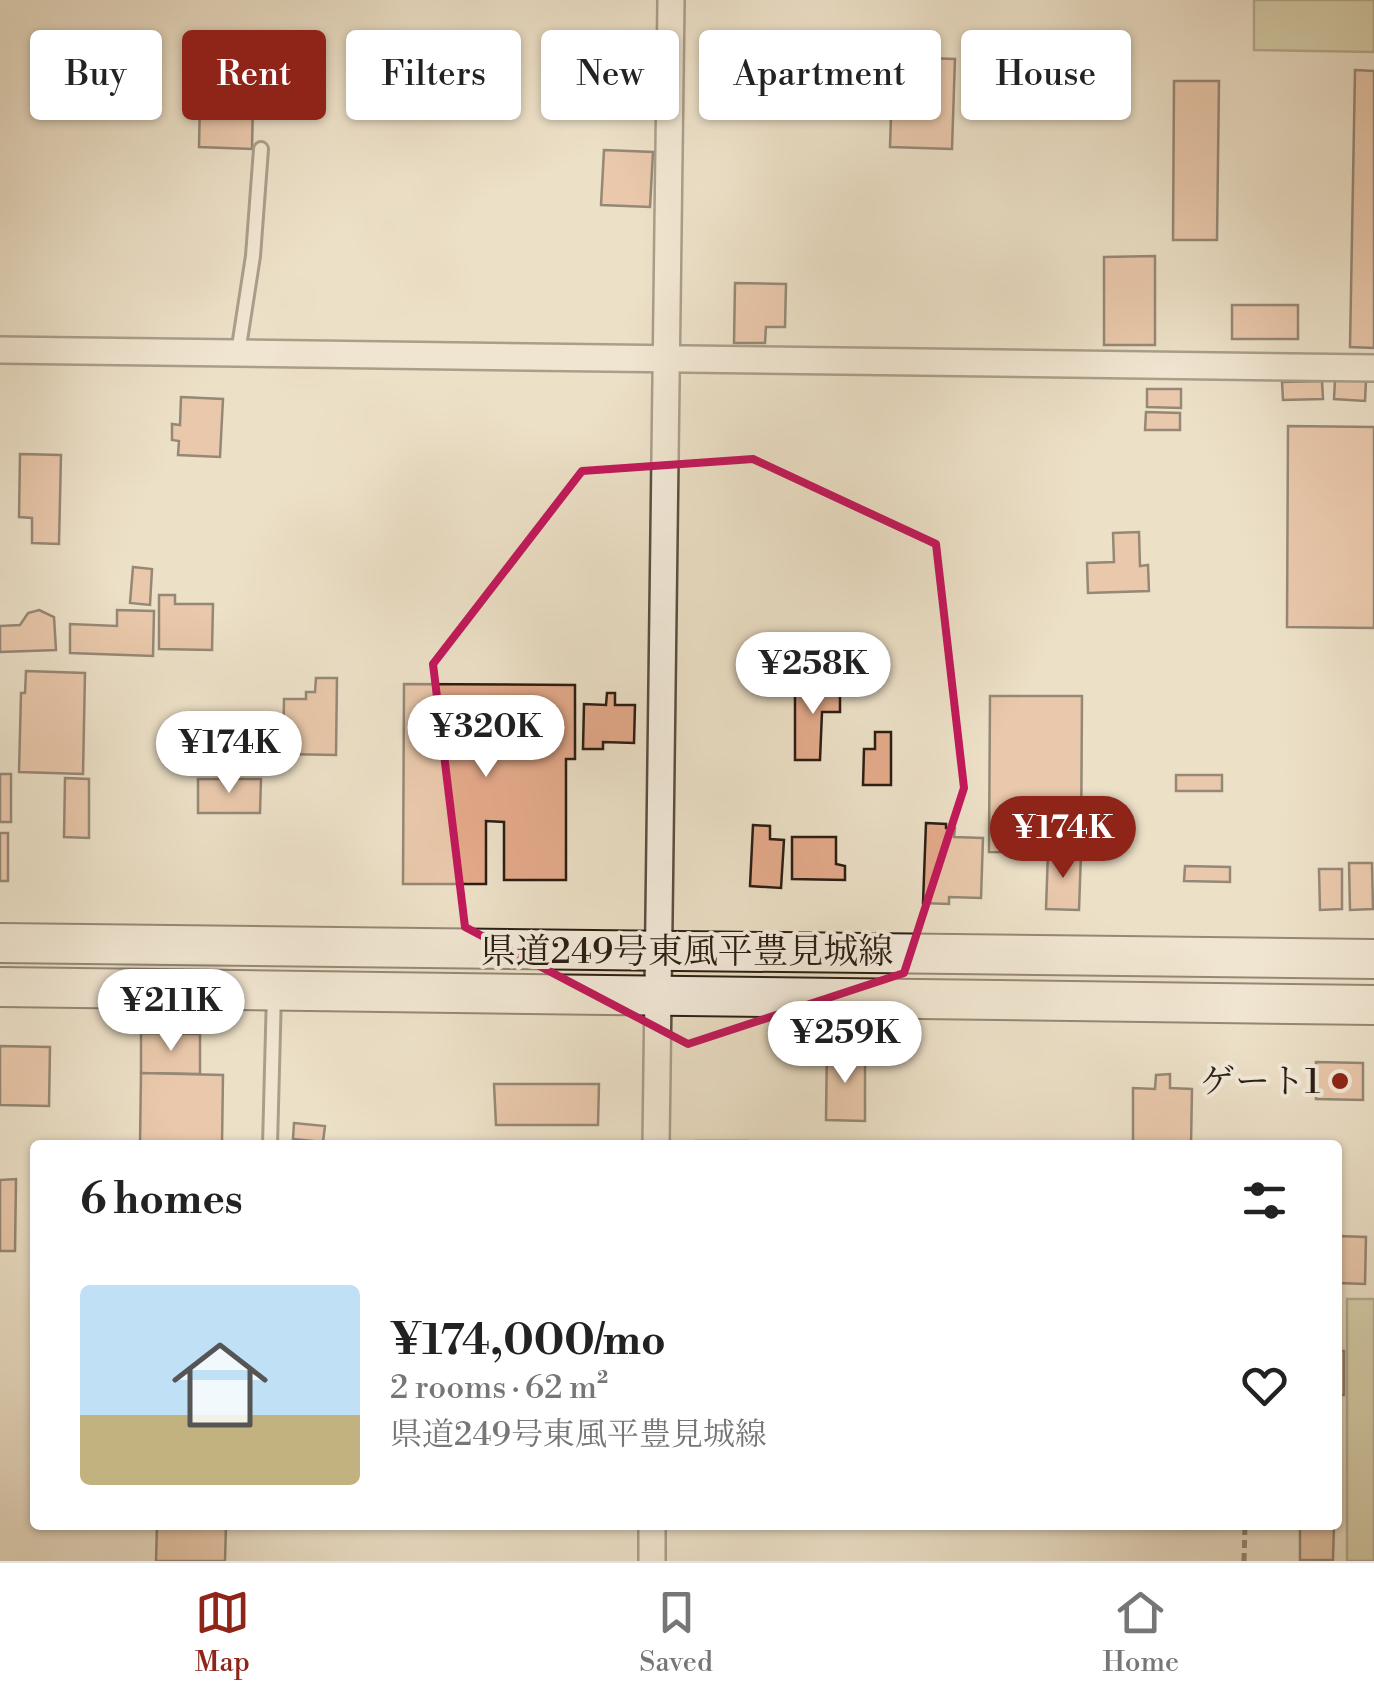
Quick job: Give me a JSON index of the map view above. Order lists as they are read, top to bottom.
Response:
{
  "streets": {
    "main road": ["県道249号東風平豊見城線"]
  },
  "places": ["ゲート1"],
  "page": {
    "chip": [
      "Buy",
      "Rent",
      "Filters",
      "New",
      "Apartment",
      "House"
    ],
    "price": [
      "¥258K",
      "¥320K",
      "¥174K",
      "¥174K",
      "¥211K",
      "¥259K"
    ],
    "heading": "6 homes",
    "list": [
      {
        "name": "¥174,000/mo",
        "note": "2 rooms · 62 m² · 県道249号東風平豊見城線"
      }
    ],
    "tabs": ["Map", "Saved", "Home"]
  }
}
